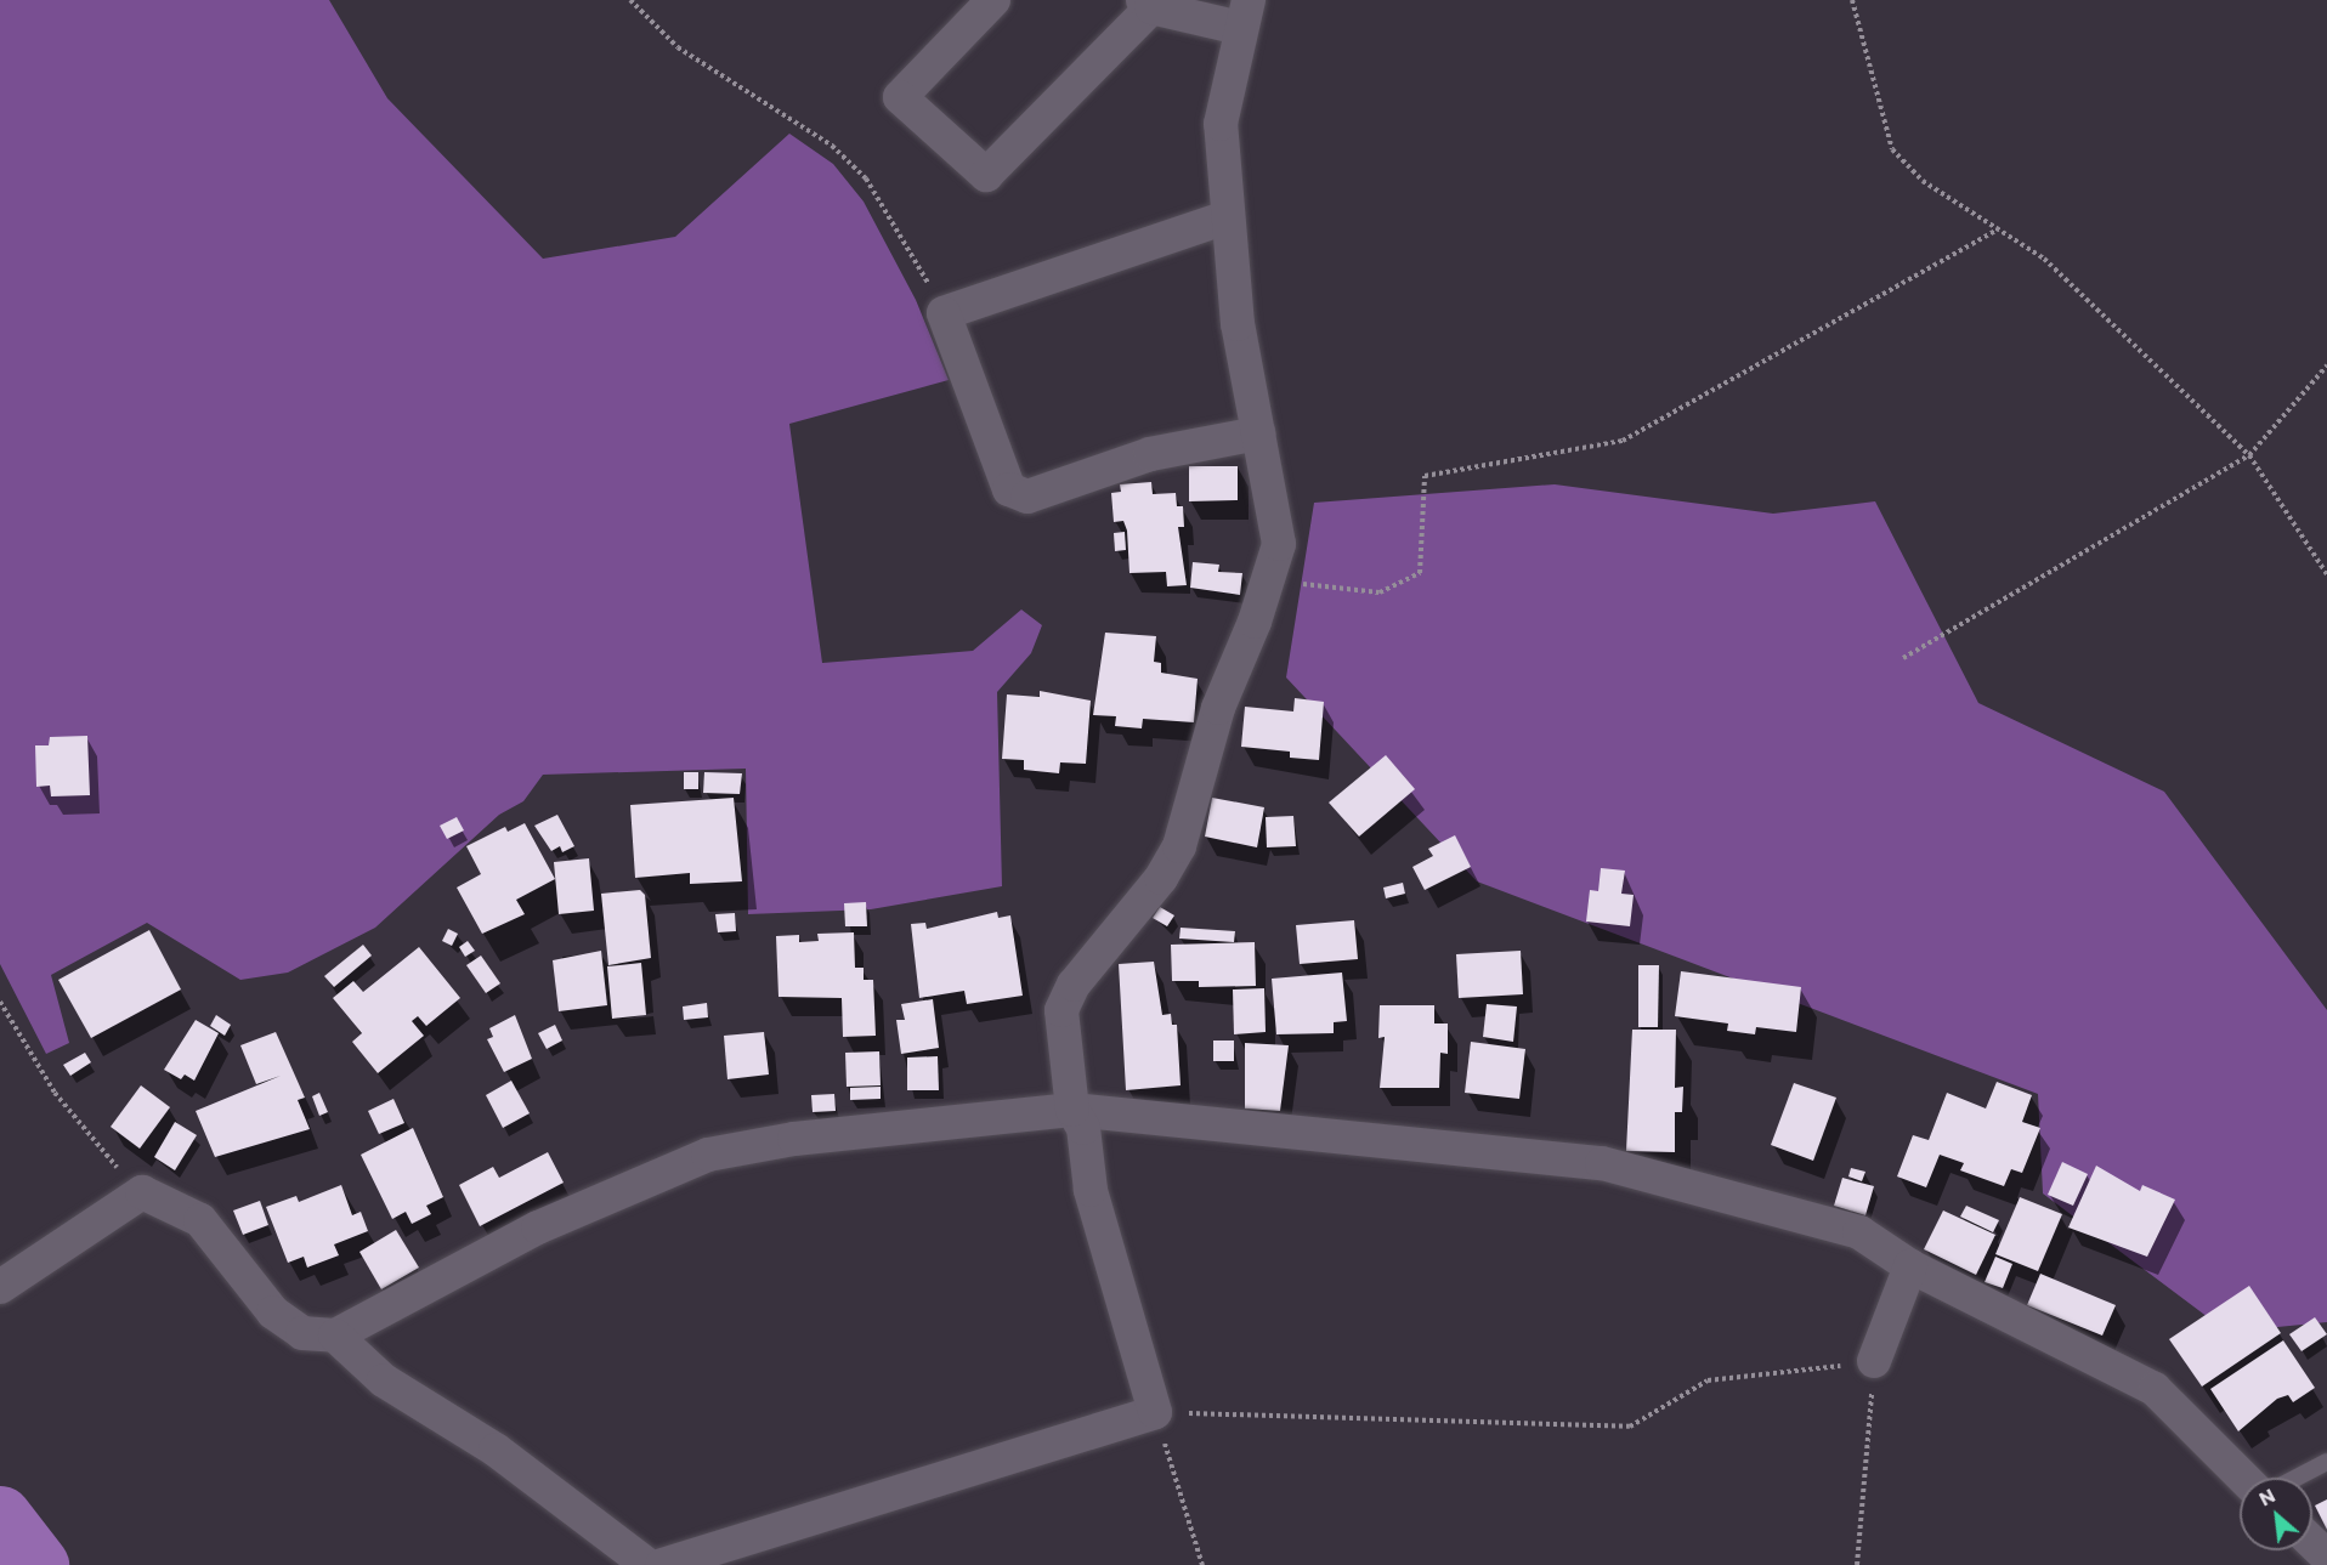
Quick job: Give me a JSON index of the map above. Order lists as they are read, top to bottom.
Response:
{
  "north": "top left"
}
